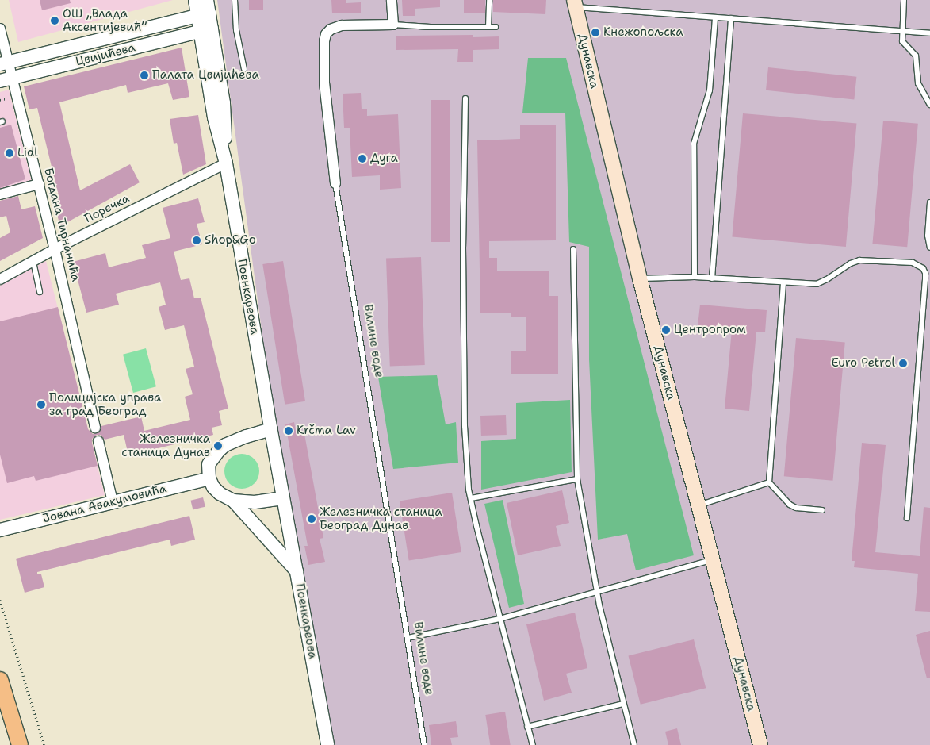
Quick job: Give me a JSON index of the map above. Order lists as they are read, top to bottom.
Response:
{
  "streets": {
    "main road": ["Дунавска"],
    "street": [
      "Цвијићева",
      "Поречка",
      "Богдана Тирнанића",
      "Поенкареова",
      "Вилине воде",
      "Јована Авакумовића"
    ]
  },
  "crossings": [
    ["Цвијићева", "Богдана Тирнанића"],
    ["Цвијићева", "Поенкареова"],
    ["Поречка", "Богдана Тирнанића"],
    ["Поречка", "Поенкареова"]
  ],
  "places": [
    "ОШ „Влада Аксентијевић”",
    "Кнежопољска",
    "Палата Цвијићева",
    "Lidl",
    "Дуга",
    "Shop&Go",
    "Центропром",
    "Euro Petrol",
    "Полицијска управа за град Београд",
    "Krčma Lav",
    "Железничка станица Дунав",
    "Железничка станица Београд Дунав"
  ]
}
